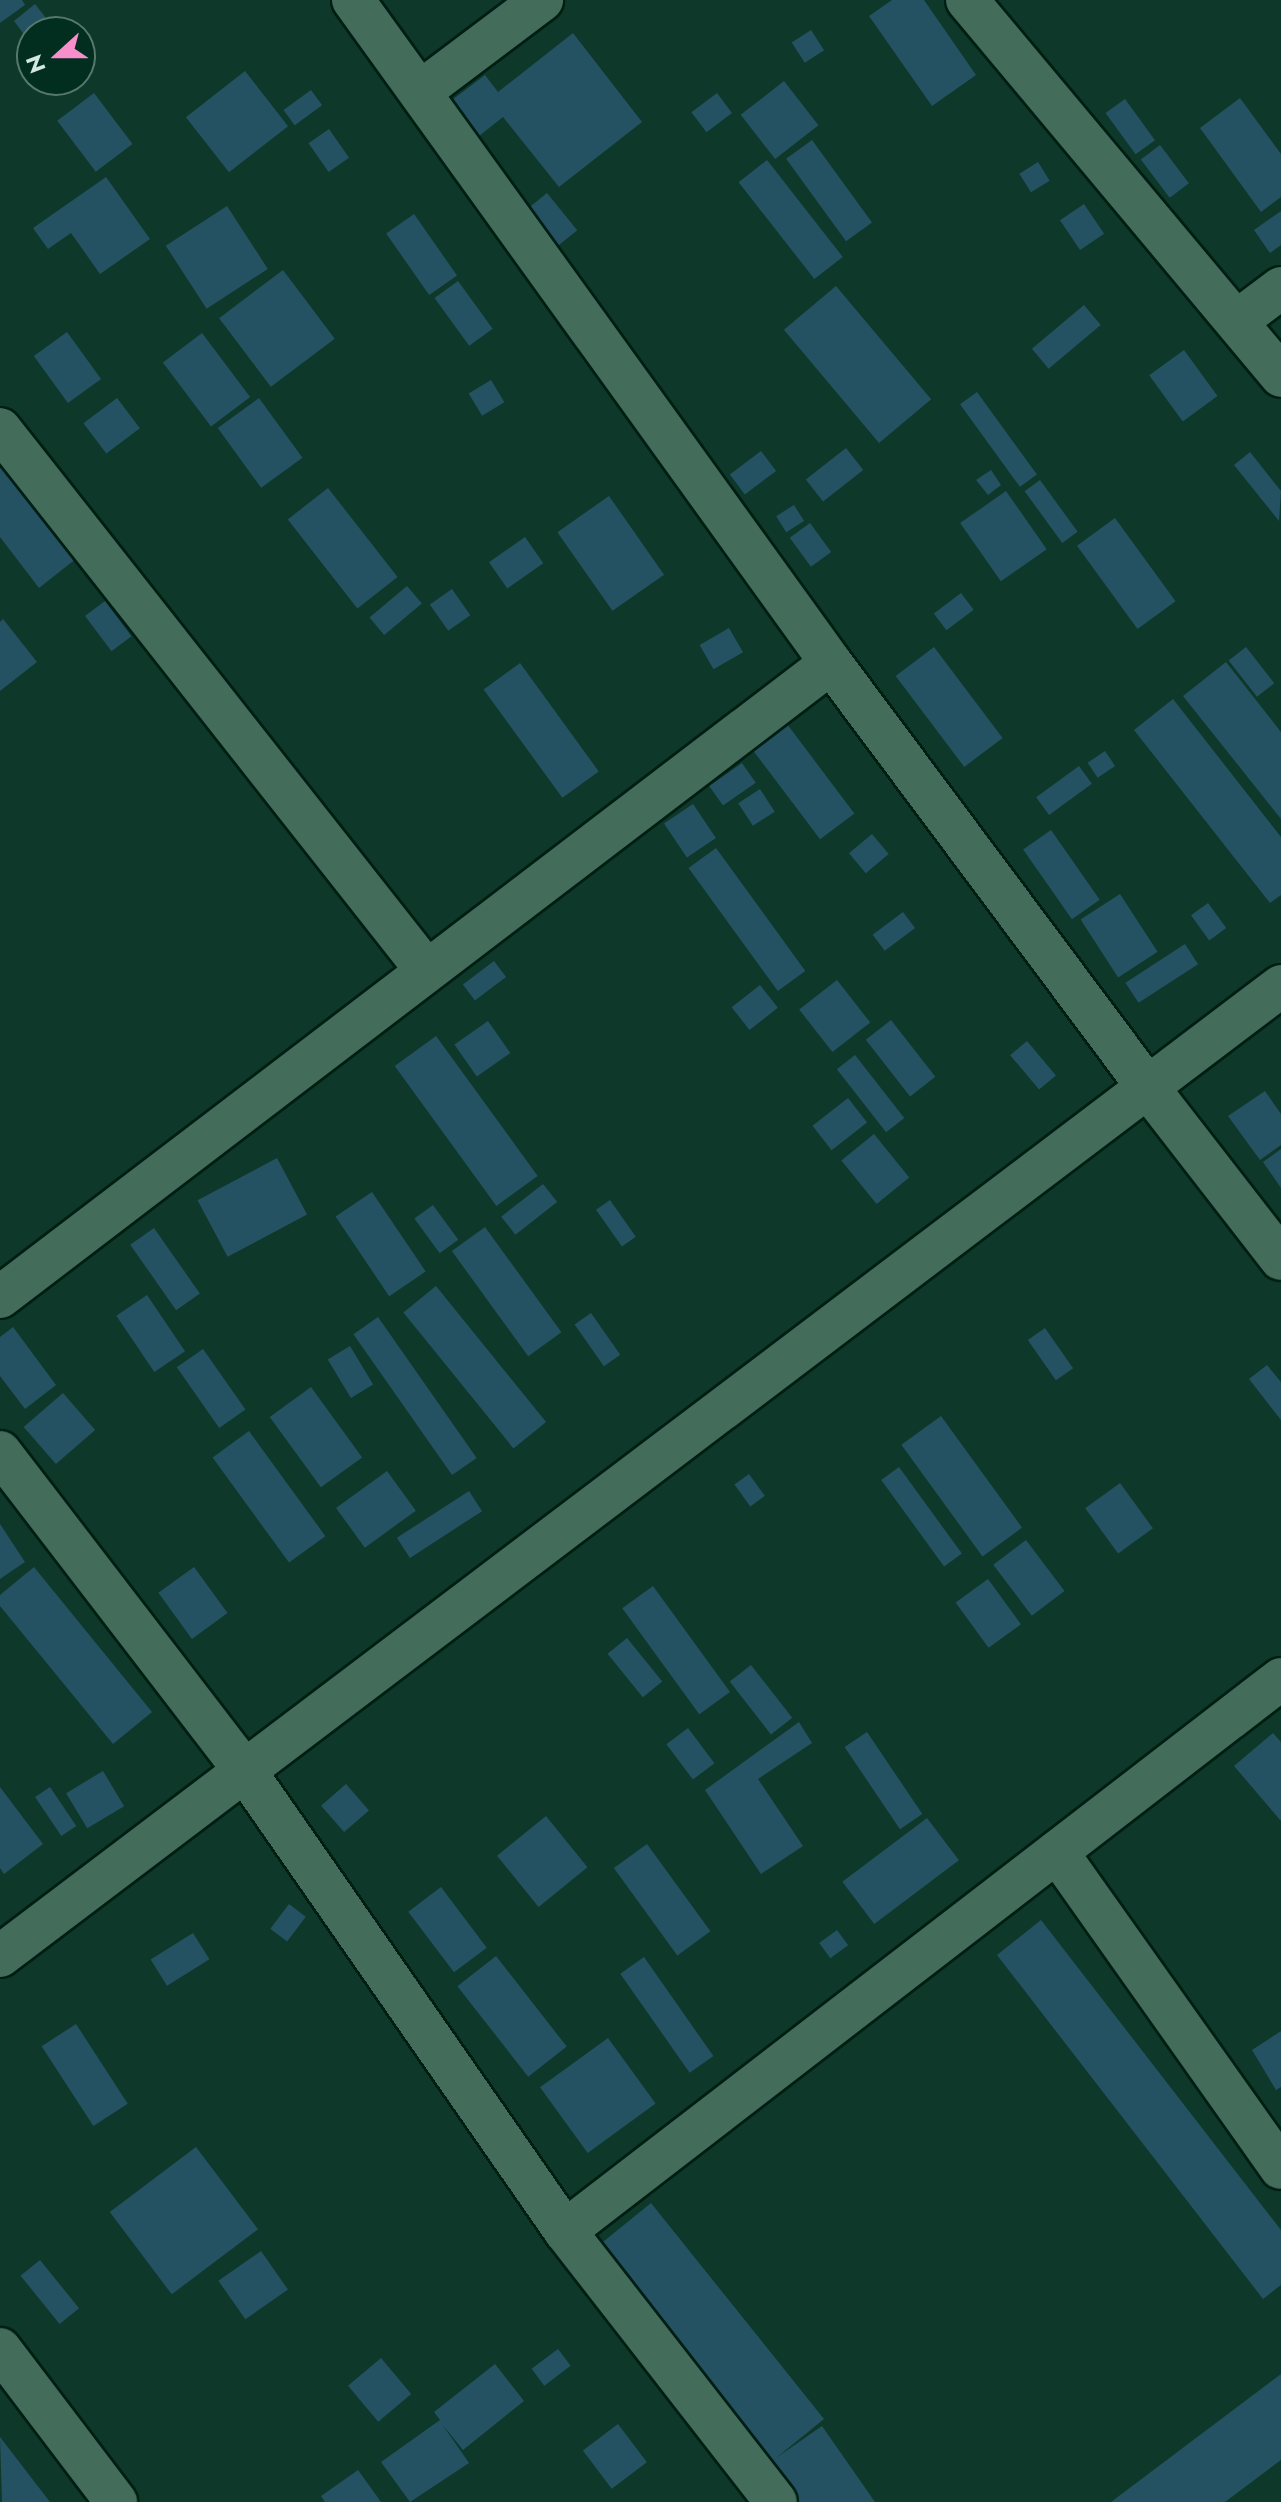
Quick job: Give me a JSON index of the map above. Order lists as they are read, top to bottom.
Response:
{
  "north": "left"
}
